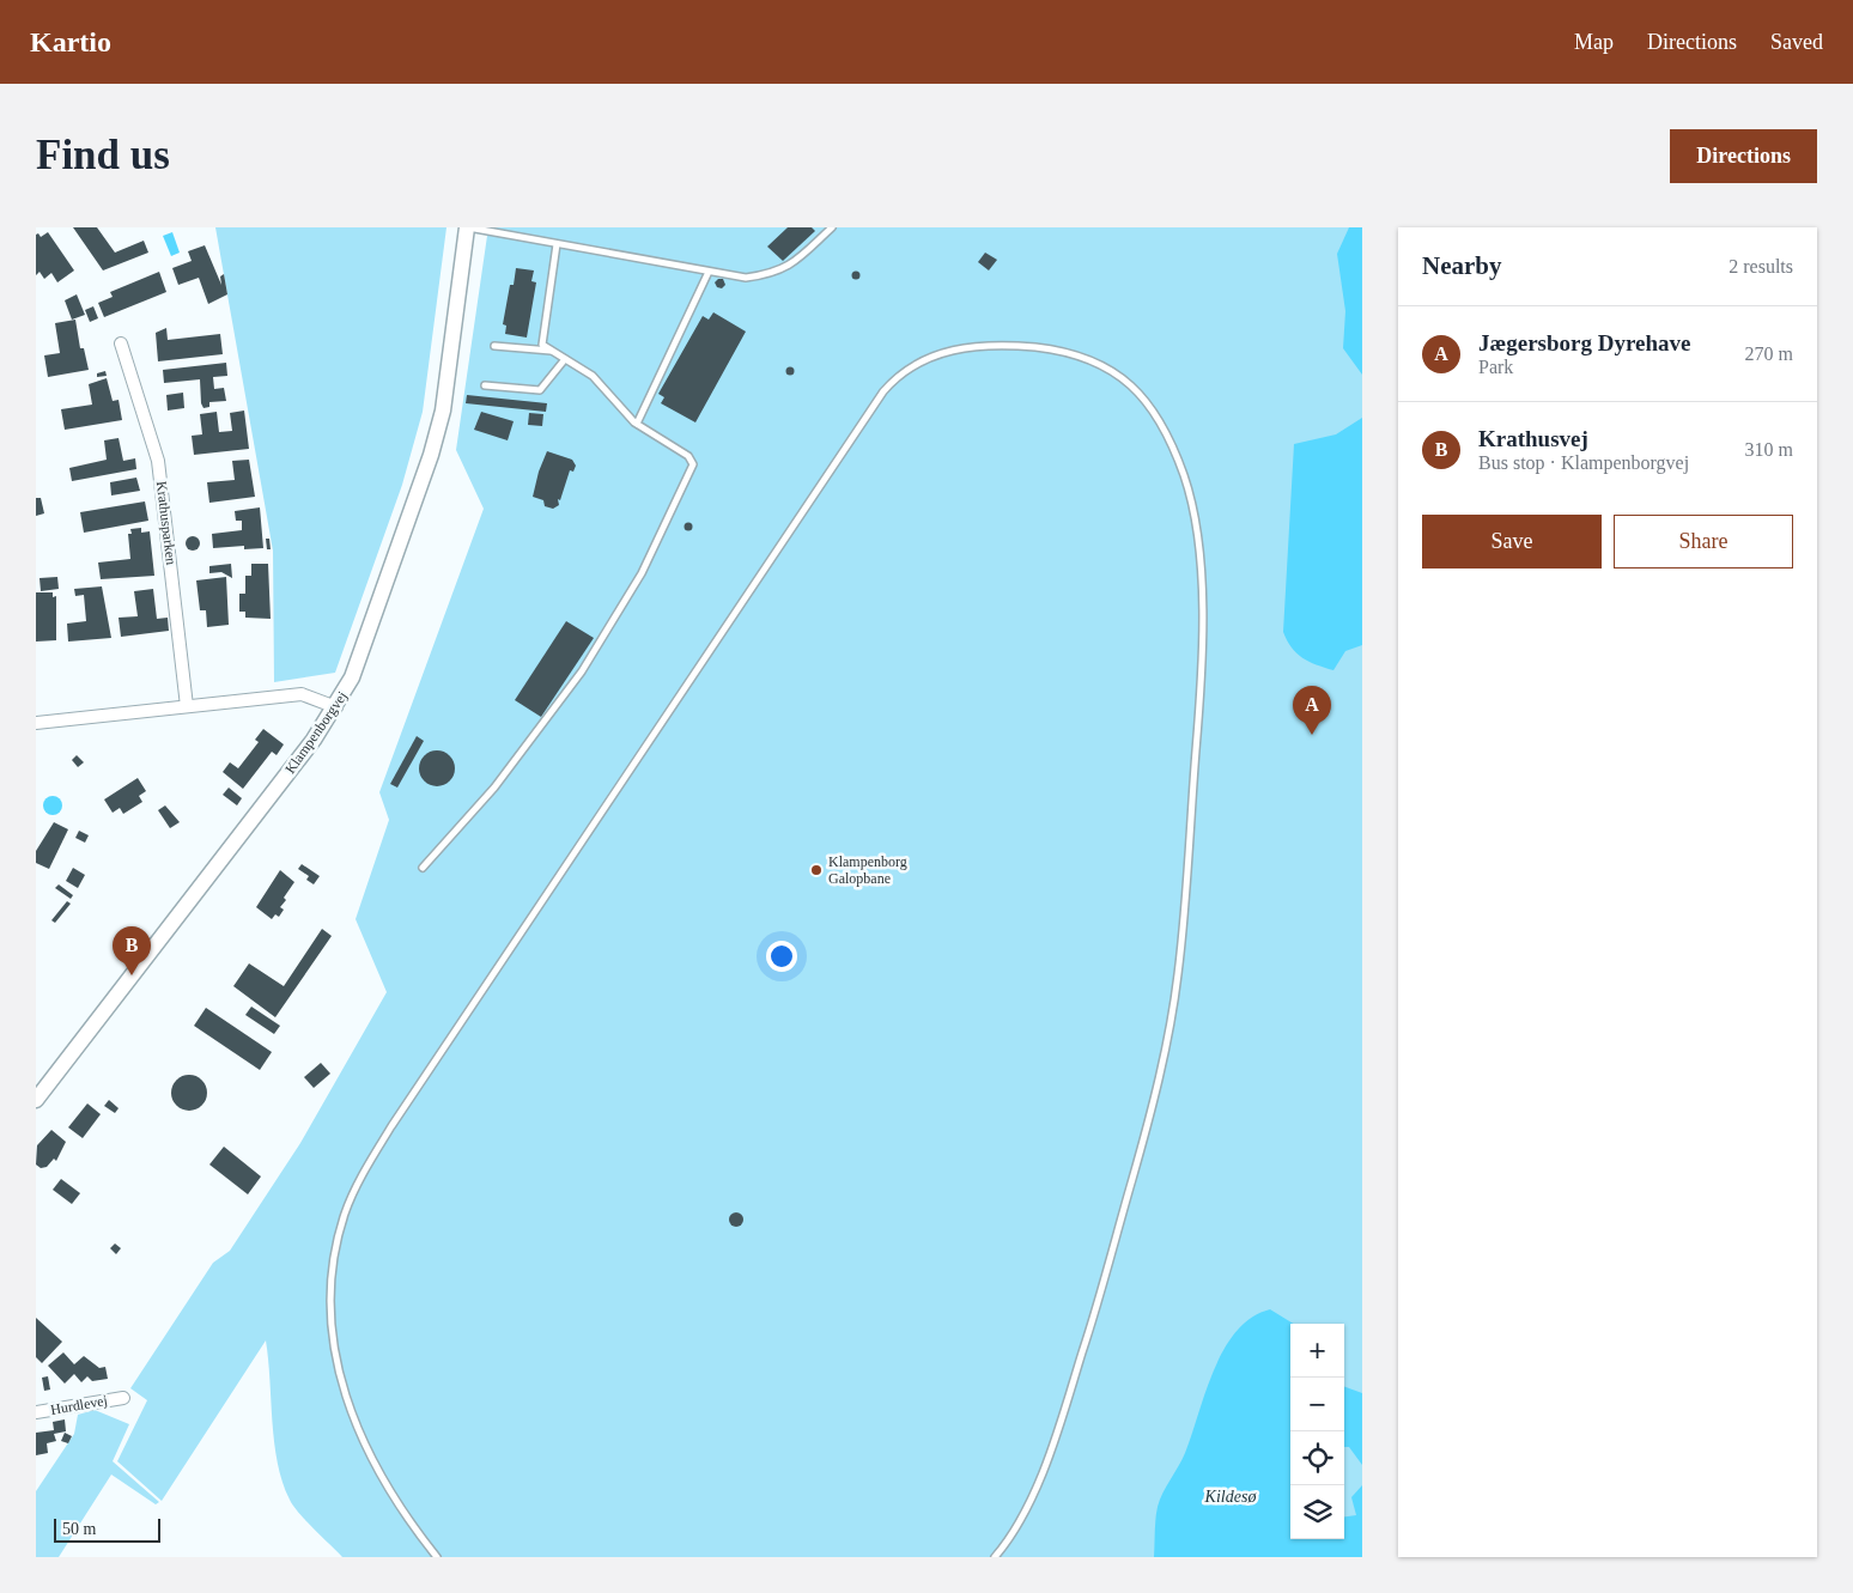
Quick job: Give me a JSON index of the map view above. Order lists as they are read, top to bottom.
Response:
{
  "streets": {
    "street": ["Krathusparken", "Klampenborgvej", "Hurdlevej"]
  },
  "water": ["Kildesø"],
  "places": ["Klampenborg Galopbane"],
  "scale_bar": "50 m",
  "page": {
    "header": "Kartio",
    "nav": ["Map", "Directions", "Saved"],
    "buttons": [
      "Directions",
      ["Save", "Share"]
    ],
    "title": "Find us",
    "heading": ["Nearby", "2 results"],
    "list": [
      {
        "mark": "A",
        "name": "Jægersborg Dyrehave",
        "note": "Park",
        "value": "270 m"
      },
      {
        "mark": "B",
        "name": "Krathusvej",
        "note": "Bus stop · Klampenborgvej",
        "value": "310 m"
      }
    ],
    "pins": ["A", "B"],
    "map_buttons": ["+", "−"],
    "scale": "50 m"
  }
}
